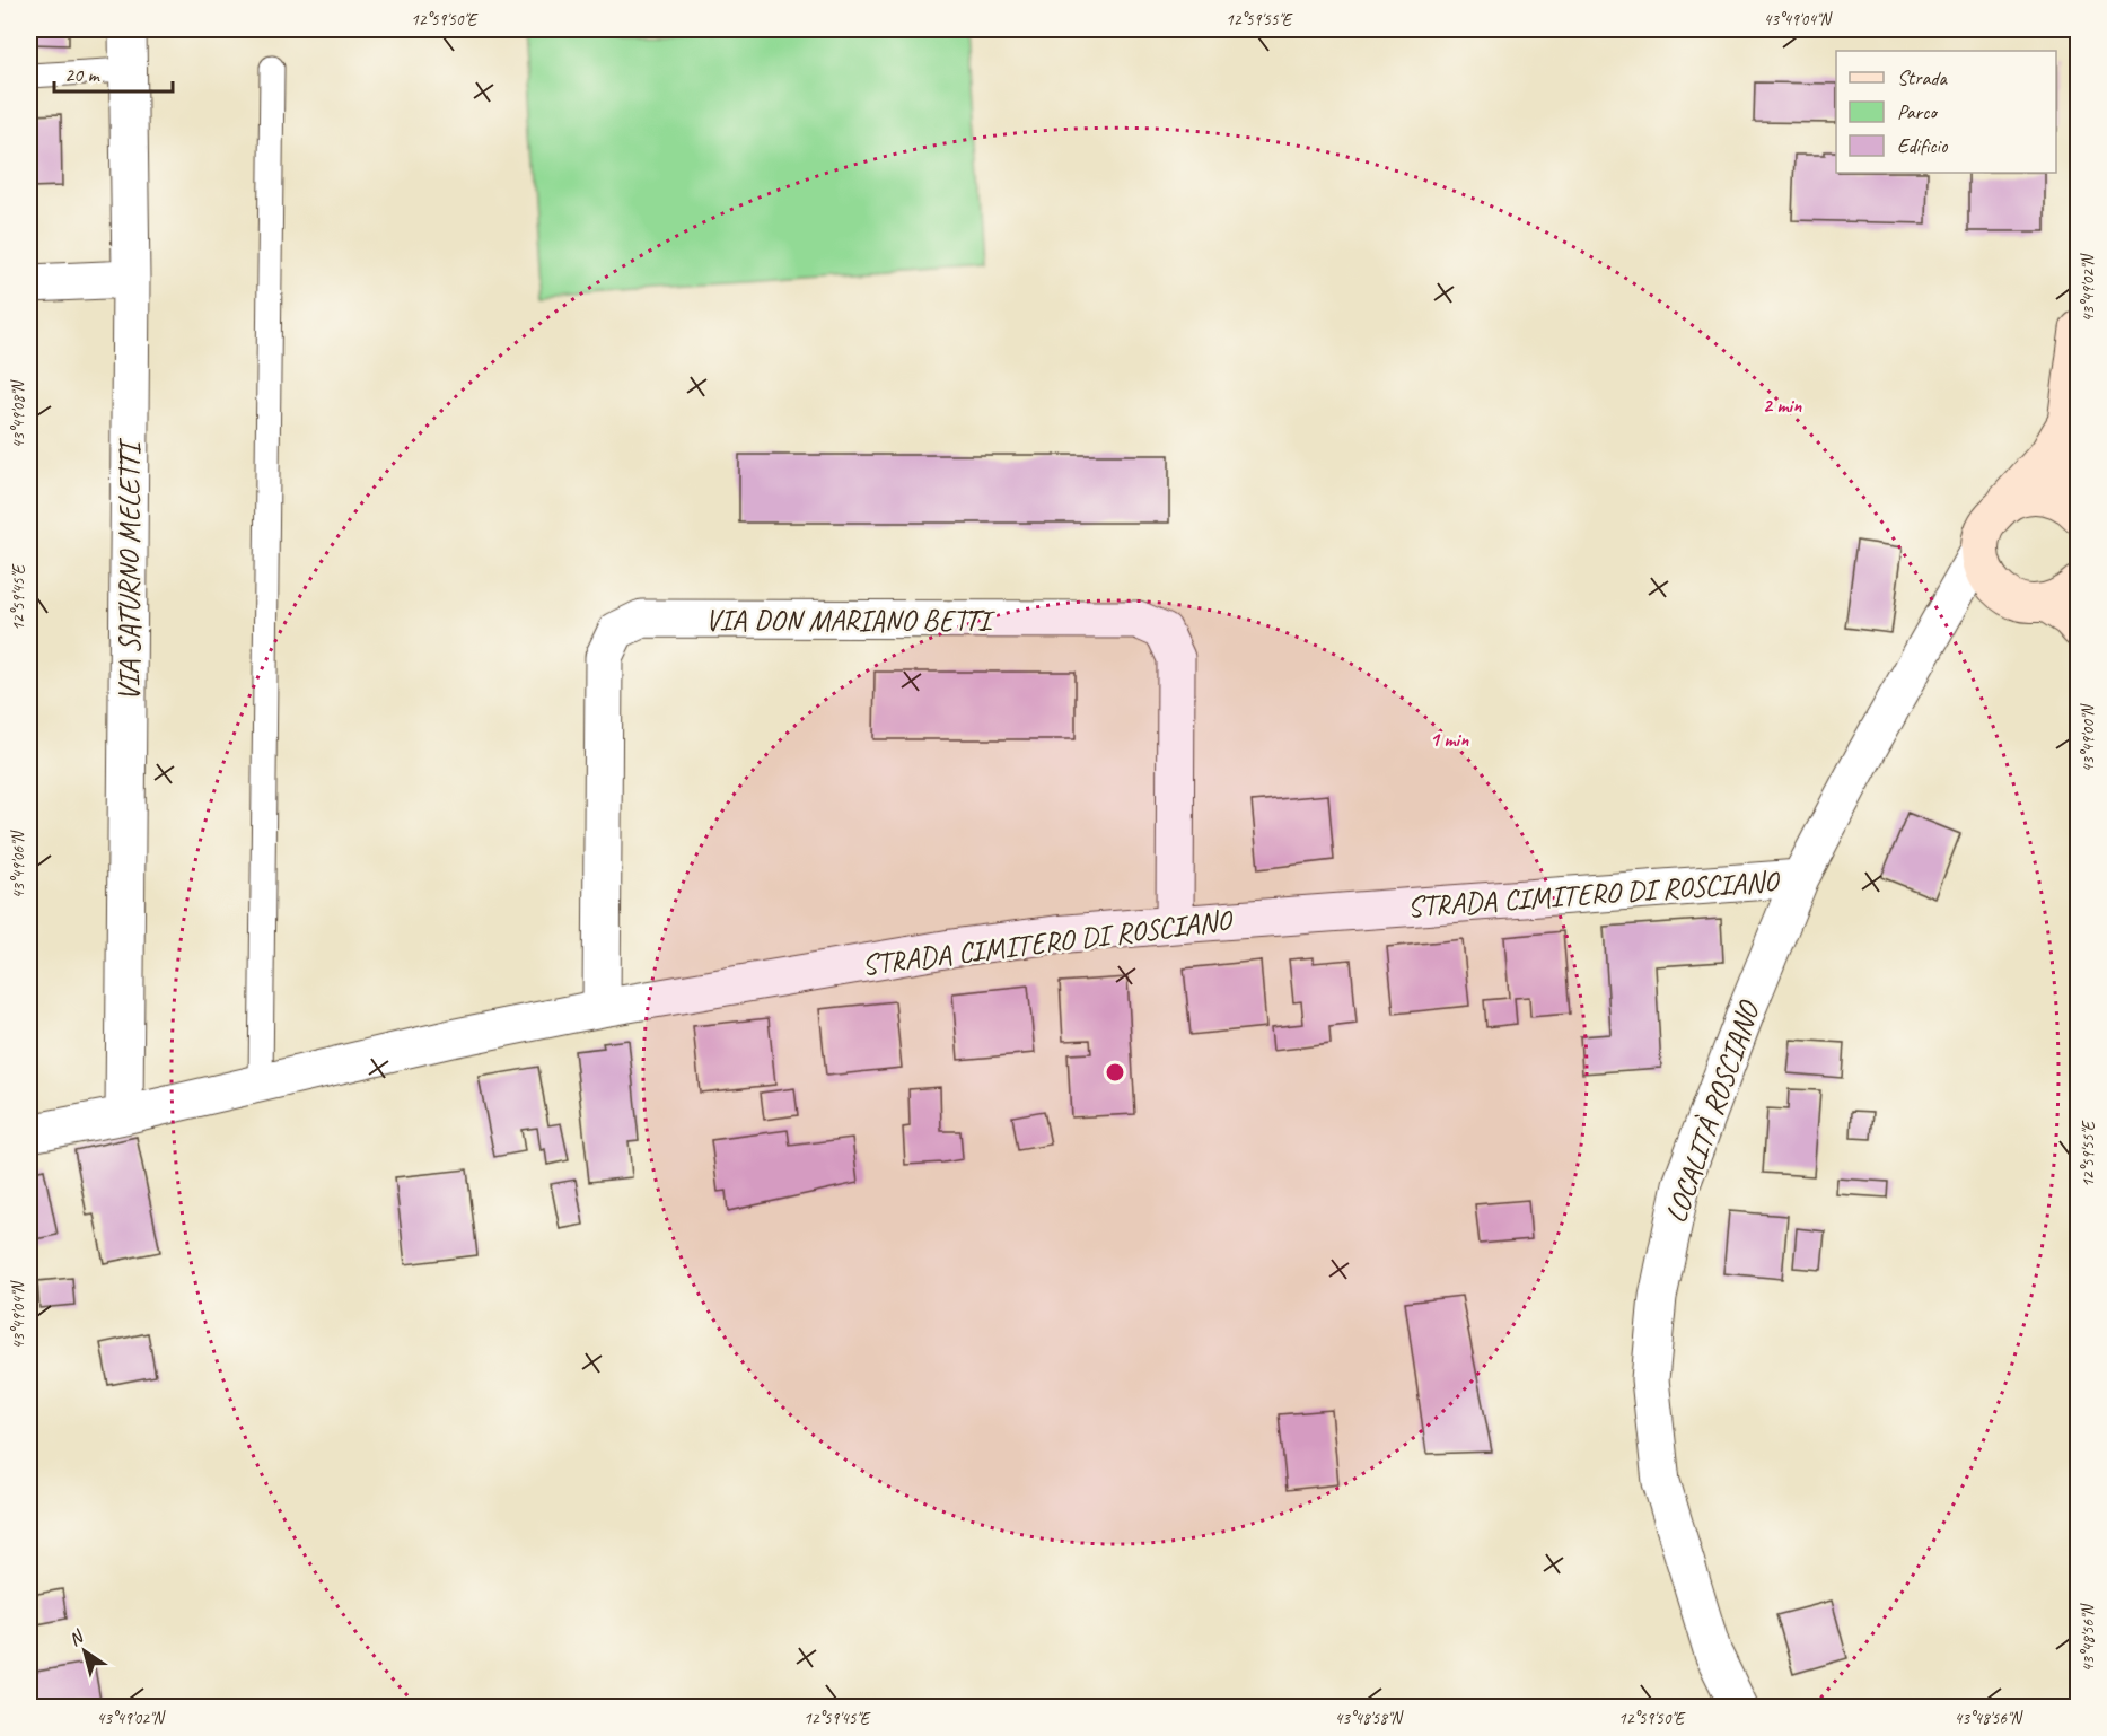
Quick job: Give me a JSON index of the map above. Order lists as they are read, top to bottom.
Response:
{
  "streets": {
    "street": [
      "VIA SATURNO MELETTI",
      "VIA DON MARIANO BETTI",
      "STRADA CIMITERO DI ROSCIANO",
      "LOCALITÀ ROSCIANO"
    ]
  },
  "crossings": [
    ["VIA SATURNO MELETTI", "STRADA CIMITERO DI ROSCIANO"],
    ["VIA DON MARIANO BETTI", "STRADA CIMITERO DI ROSCIANO"],
    ["STRADA CIMITERO DI ROSCIANO", "LOCALITÀ ROSCIANO"]
  ],
  "legend": ["Strada", "Parco", "Edificio"],
  "scale_bar": "20 m",
  "north": "top left",
  "coordinates": [
    "12°59'50\"E",
    "12°59'55\"E",
    "43°49'04\"N",
    "43°49'02\"N",
    "43°49'08\"N",
    "12°59'45\"E",
    "43°49'00\"N",
    "43°49'06\"N",
    "43°48'56\"N",
    "43°48'58\"N"
  ],
  "rings": ["2 min", "1 min"]
}
